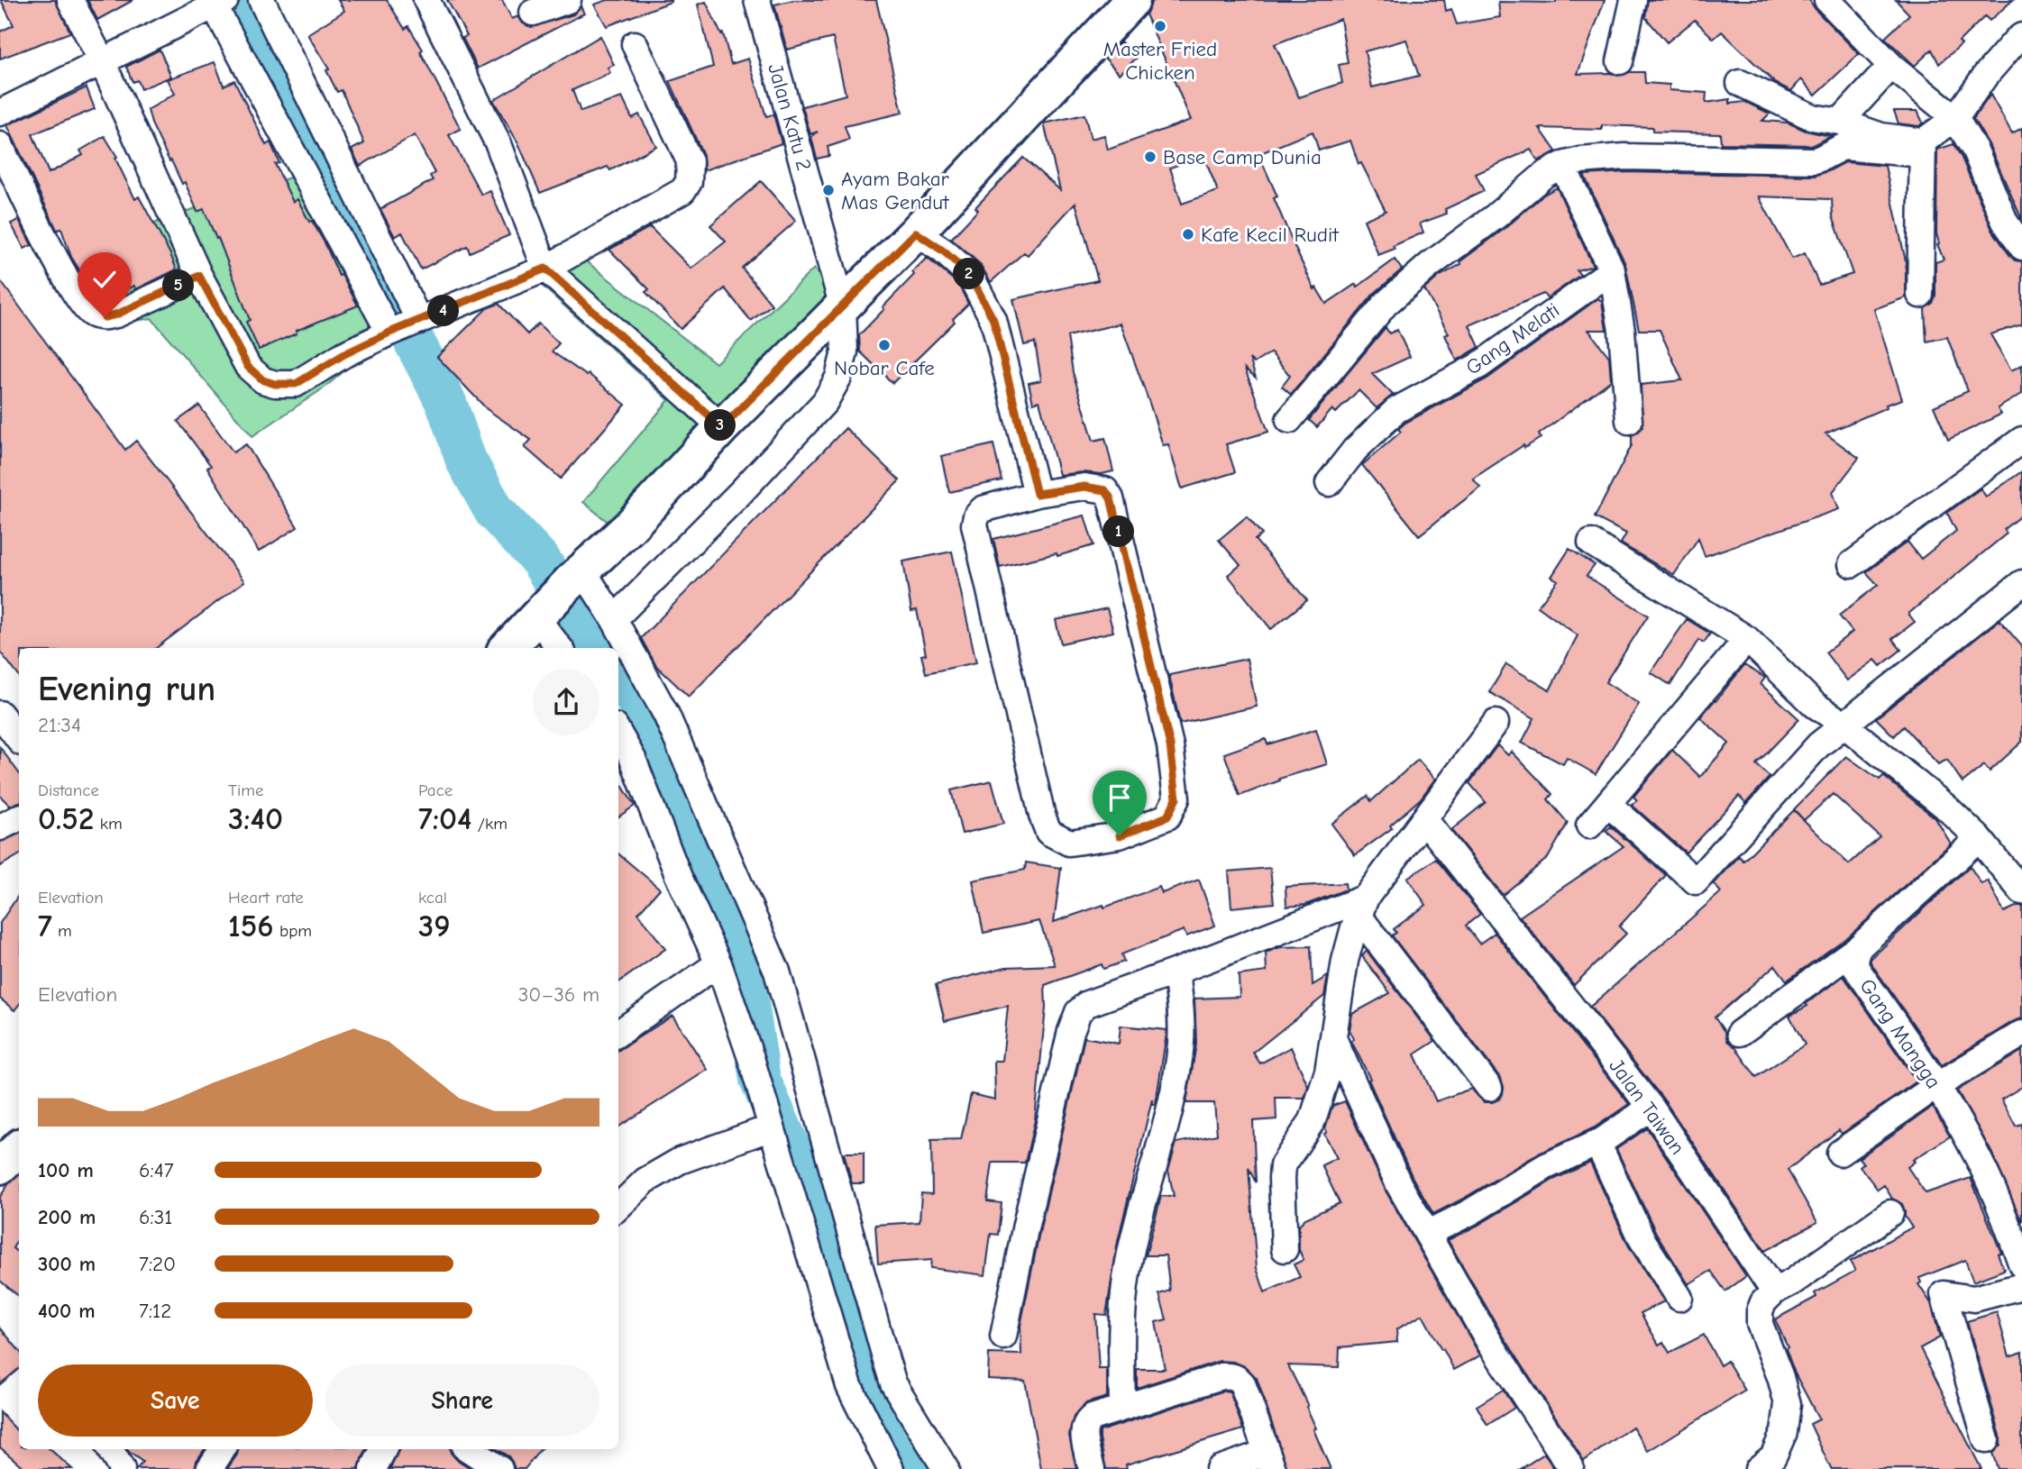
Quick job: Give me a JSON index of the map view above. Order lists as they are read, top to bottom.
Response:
{
  "streets": {
    "street": [
      "Jalan Katu 2",
      "Gang Melati",
      "Gang Mangga",
      "Jalan Taiwan"
    ]
  },
  "places": [
    "Master Fried Chicken",
    "Base Camp Dunia",
    "Ayam Bakar Mas Gendut",
    "Kafe Kecil Rudit",
    "Nobar Cafe"
  ],
  "page": {
    "pins": [
      "2",
      "5",
      "4",
      "3",
      "1"
    ],
    "heading": ["Evening run", "21:34"],
    "stats": [
      ["Distance", "0.52 km"],
      ["Time", "3:40"],
      ["Pace", "7:04 /km"],
      ["Elevation", "7 m"],
      ["Heart rate", "156 bpm"],
      ["kcal", "39"]
    ],
    "chart": ["Elevation", "30–36 m"],
    "list": [
      {
        "name": "100 m",
        "note": "6:47"
      },
      {
        "name": "200 m",
        "note": "6:31"
      },
      {
        "name": "300 m",
        "note": "7:20"
      },
      {
        "name": "400 m",
        "note": "7:12"
      }
    ],
    "buttons": ["Save", "Share"]
  }
}
